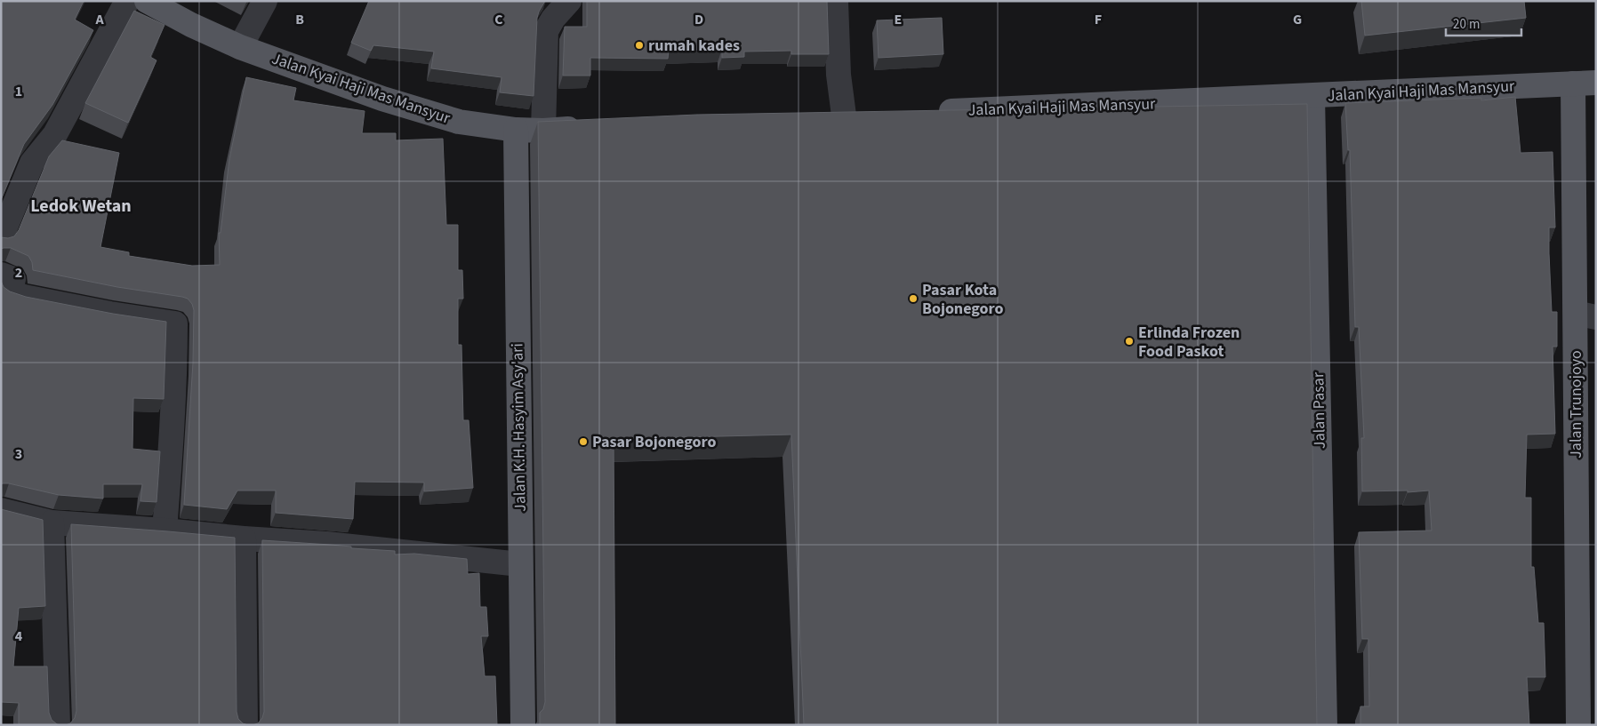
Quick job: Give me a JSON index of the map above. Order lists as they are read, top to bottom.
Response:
{
  "streets": {
    "main road": [
      "Jalan Kyai Haji Mas Mansyur",
      "Jalan Trunojoyo",
      "Jalan Pasar",
      "Jalan K.H. Hasyim Asy'ari"
    ]
  },
  "crossings": [
    ["Jalan Kyai Haji Mas Mansyur", "Jalan Trunojoyo"],
    ["Jalan Kyai Haji Mas Mansyur", "Jalan Pasar"],
    ["Jalan Kyai Haji Mas Mansyur", "Jalan K.H. Hasyim Asy'ari"]
  ],
  "districts": ["Ledok Wetan"],
  "places": [
    "rumah kades",
    "Pasar Kota Bojonegoro",
    "Erlinda Frozen Food Paskot",
    "Pasar Bojonegoro"
  ],
  "scale_bar": "20 m",
  "grid": {
    "columns": [
      "A",
      "B",
      "C",
      "D",
      "E",
      "F",
      "G"
    ],
    "rows": [
      "1",
      "2",
      "3",
      "4"
    ]
  }
}
